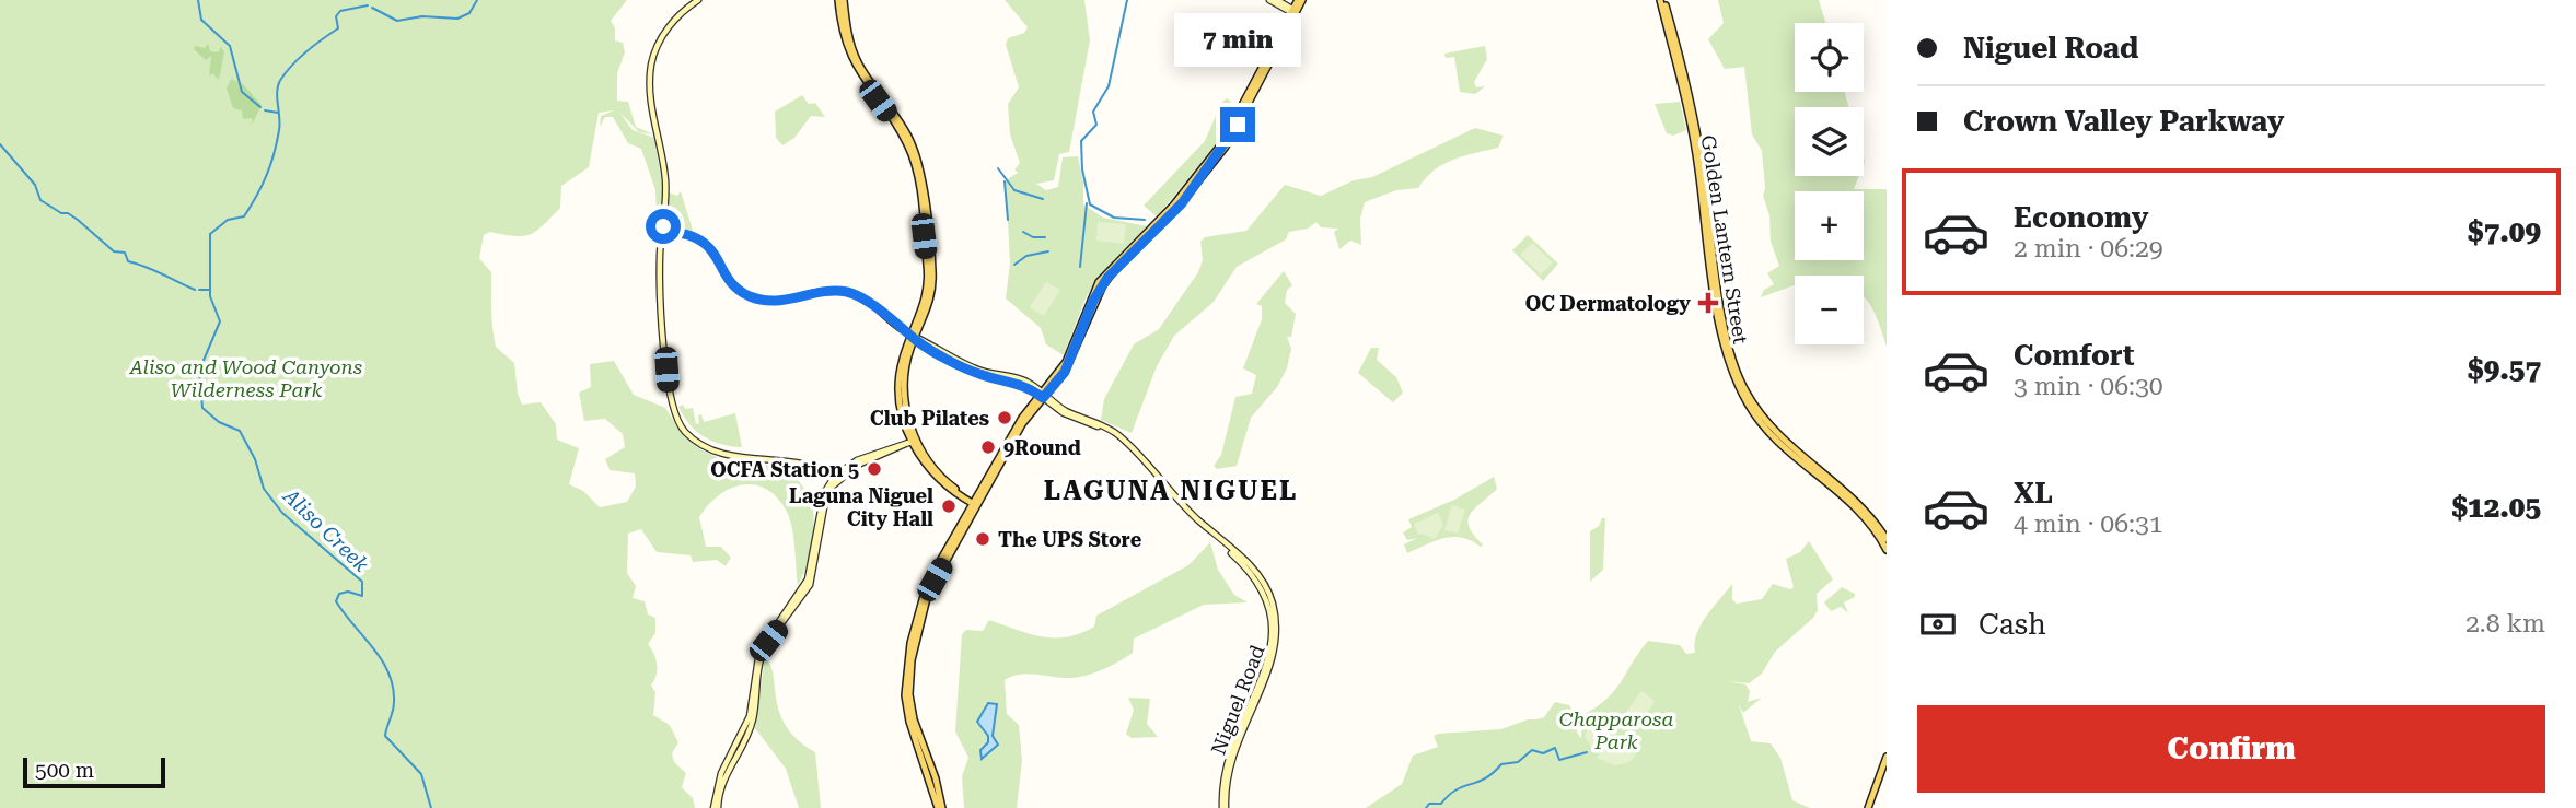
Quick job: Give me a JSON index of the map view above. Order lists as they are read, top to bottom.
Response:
{
  "streets": {
    "main road": ["Golden Lantern Street", "Niguel Road"]
  },
  "districts": ["LAGUNA NIGUEL"],
  "water": ["Aliso Creek"],
  "parks": ["Aliso and Wood Canyons Wilderness Park", "Chapparosa Park"],
  "places": {
    "health": ["OC Dermatology"],
    "other": [
      "Club Pilates",
      "9Round",
      "OCFA Station 5",
      "Laguna Niguel City Hall",
      "The UPS Store"
    ]
  },
  "scale_bar": "500 m",
  "page": {
    "banner": ["Niguel Road", "Crown Valley Parkway"],
    "bubble": "7 min",
    "map_buttons": ["+", "−"],
    "list": [
      {
        "name": "Economy",
        "note": "2 min · 06:29",
        "value": "$7.09"
      },
      {
        "name": "Comfort",
        "note": "3 min · 06:30",
        "value": "$9.57"
      },
      {
        "name": "XL",
        "note": "4 min · 06:31",
        "value": "$12.05"
      }
    ],
    "pay": ["Cash", "2.8 km"],
    "buttons": "Confirm",
    "scale": "500 m"
  }
}
